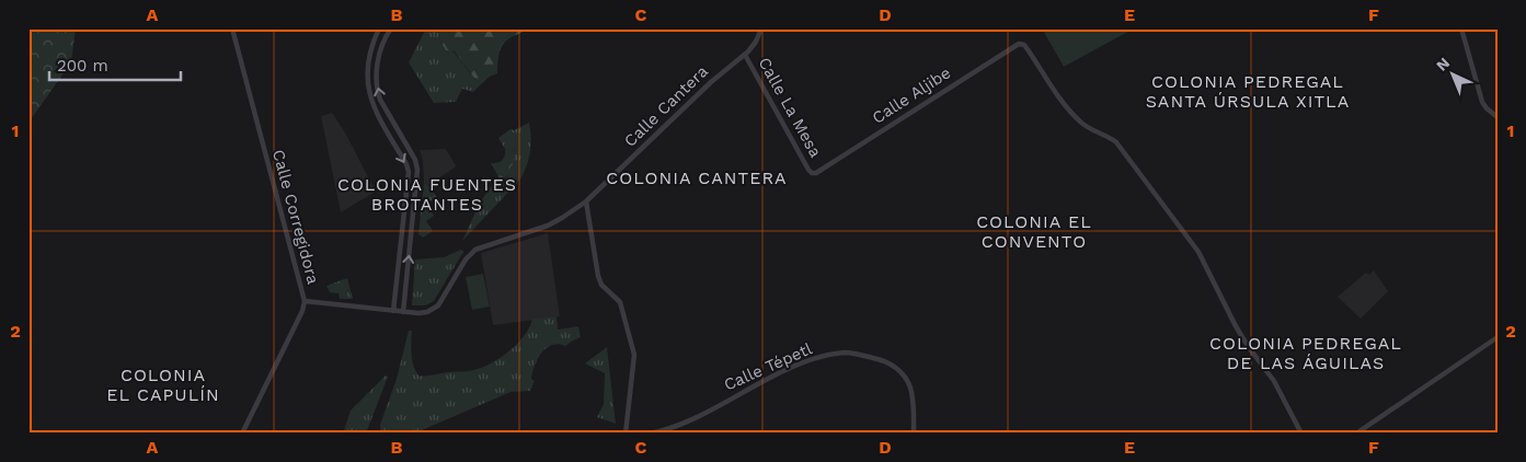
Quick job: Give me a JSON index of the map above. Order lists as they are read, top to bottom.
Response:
{
  "streets": {
    "street": [
      "Calle Aljibe",
      "Calle Cantera",
      "Calle La Mesa",
      "Calle Corregidora",
      "Calle Tépetl"
    ]
  },
  "crossings": [
    ["Calle Aljibe", "Calle La Mesa"],
    ["Calle Cantera", "Calle La Mesa"],
    ["Calle Cantera", "Calle Corregidora"]
  ],
  "districts": [
    "COLONIA PEDREGAL SANTA ÚRSULA XITLA",
    "COLONIA CANTERA",
    "COLONIA FUENTES BROTANTES",
    "COLONIA EL CONVENTO",
    "COLONIA PEDREGAL DE LAS ÁGUILAS",
    "COLONIA EL CAPULÍN"
  ],
  "scale_bar": "200 m",
  "north": "top left",
  "grid": {
    "columns": [
      "A",
      "B",
      "C",
      "D",
      "E",
      "F"
    ],
    "rows": ["1", "2"]
  }
}
